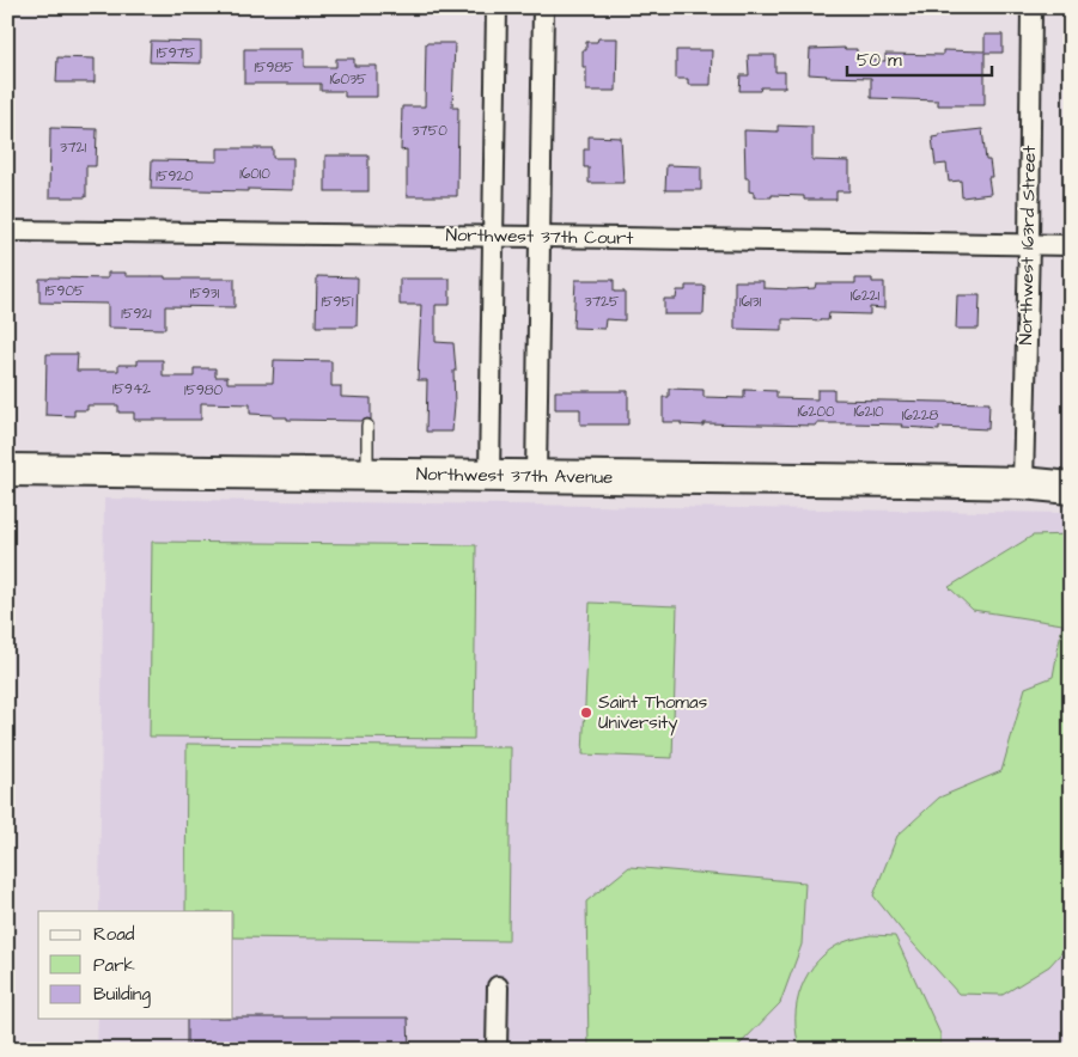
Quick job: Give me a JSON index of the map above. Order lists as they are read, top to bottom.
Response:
{
  "streets": {
    "main road": ["Northwest 37th Avenue"],
    "street": ["Northwest 37th Court", "Northwest 163rd Street"]
  },
  "crossings": [
    ["Northwest 37th Court", "Northwest 163rd Street"],
    ["Northwest 163rd Street", "Northwest 37th Avenue"]
  ],
  "places": ["Saint Thomas University"],
  "house_numbers": [
    "15975",
    "15985",
    "16035",
    "3750",
    "3721",
    "16010",
    "15920",
    "15905",
    "15931",
    "16221",
    "15951",
    "3725",
    "16131",
    "15921",
    "15942",
    "15980",
    "16200",
    "16210",
    "16228"
  ],
  "legend": ["Road", "Park", "Building"],
  "scale_bar": "50 m"
}
